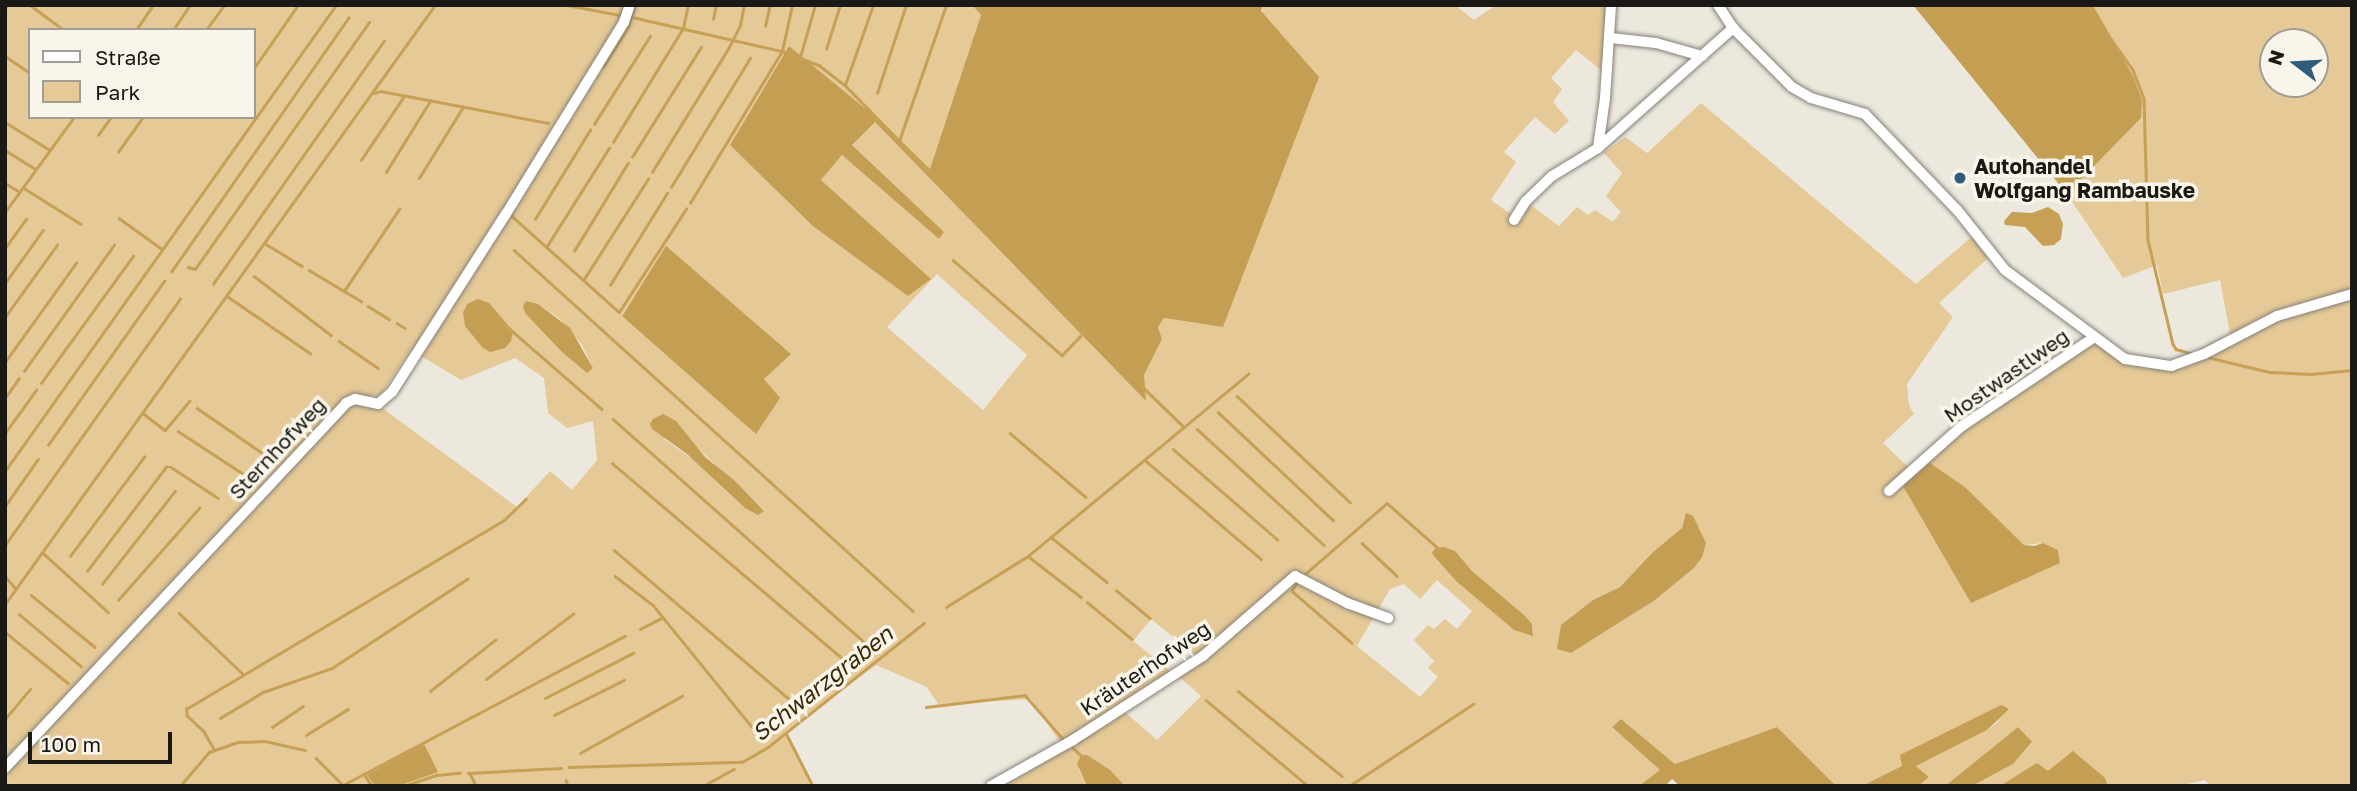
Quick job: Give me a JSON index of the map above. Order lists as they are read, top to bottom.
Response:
{
  "streets": {
    "street": ["Mostwastlweg", "Sternhofweg", "Kräuterhofweg"]
  },
  "water": ["Schwarzgraben"],
  "places": ["Autohandel Wolfgang Rambauske"],
  "legend": ["Straße", "Park"],
  "scale_bar": "100 m",
  "north": "left"
}
